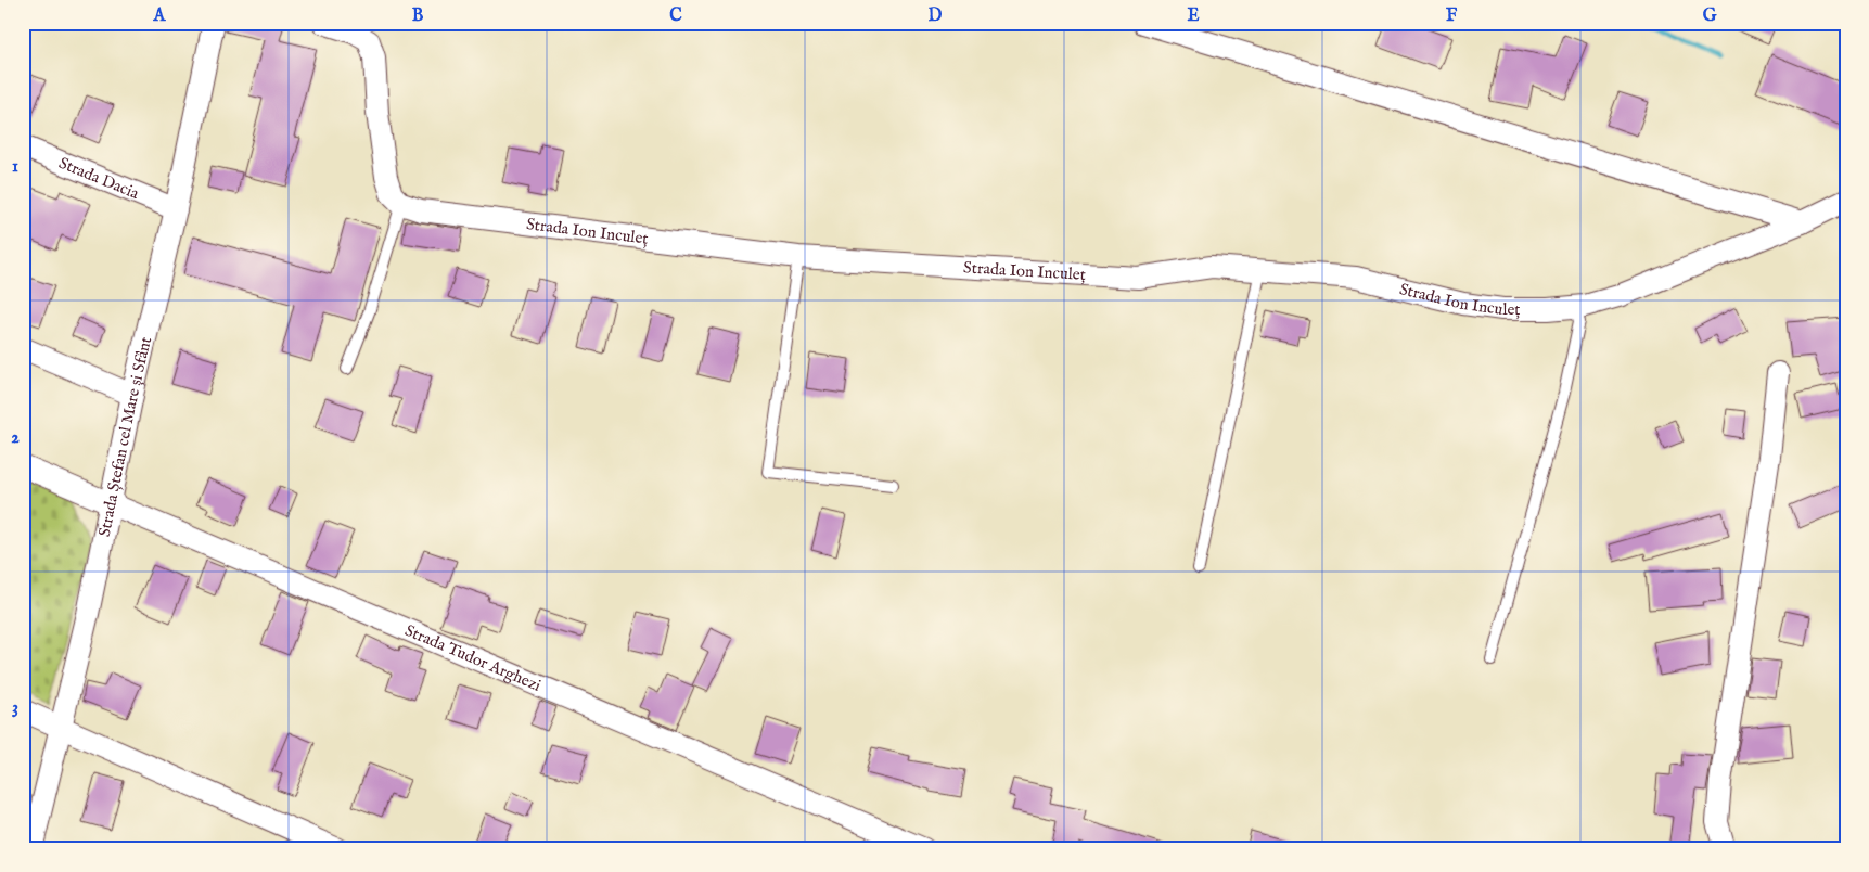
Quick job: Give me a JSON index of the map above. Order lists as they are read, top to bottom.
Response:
{
  "streets": {
    "street": [
      "Strada Dacia",
      "Strada Ion Inculeț",
      "Strada Ștefan cel Mare și Sfânt",
      "Strada Tudor Arghezi"
    ]
  },
  "crossings": [
    ["Strada Dacia", "Strada Ștefan cel Mare și Sfânt"],
    ["Strada Ștefan cel Mare și Sfânt", "Strada Tudor Arghezi"]
  ],
  "grid": {
    "columns": [
      "A",
      "B",
      "C",
      "D",
      "E",
      "F",
      "G"
    ],
    "rows": ["1", "2", "3"]
  }
}
